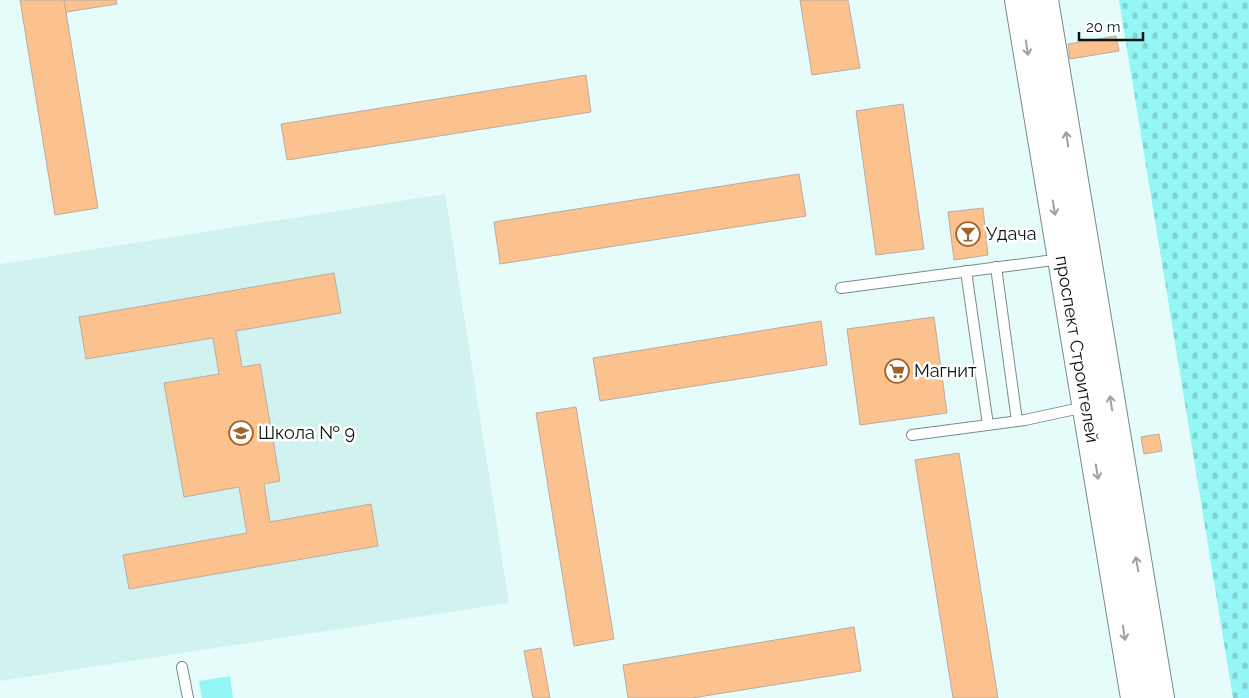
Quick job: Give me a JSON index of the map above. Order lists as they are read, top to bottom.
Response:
{
  "streets": {
    "main road": ["проспект Строителей"]
  },
  "places": {
    "bar": ["Удача"],
    "supermarket": ["Магнит"],
    "school or university": ["Школа № 9"]
  },
  "scale_bar": "20 m"
}
